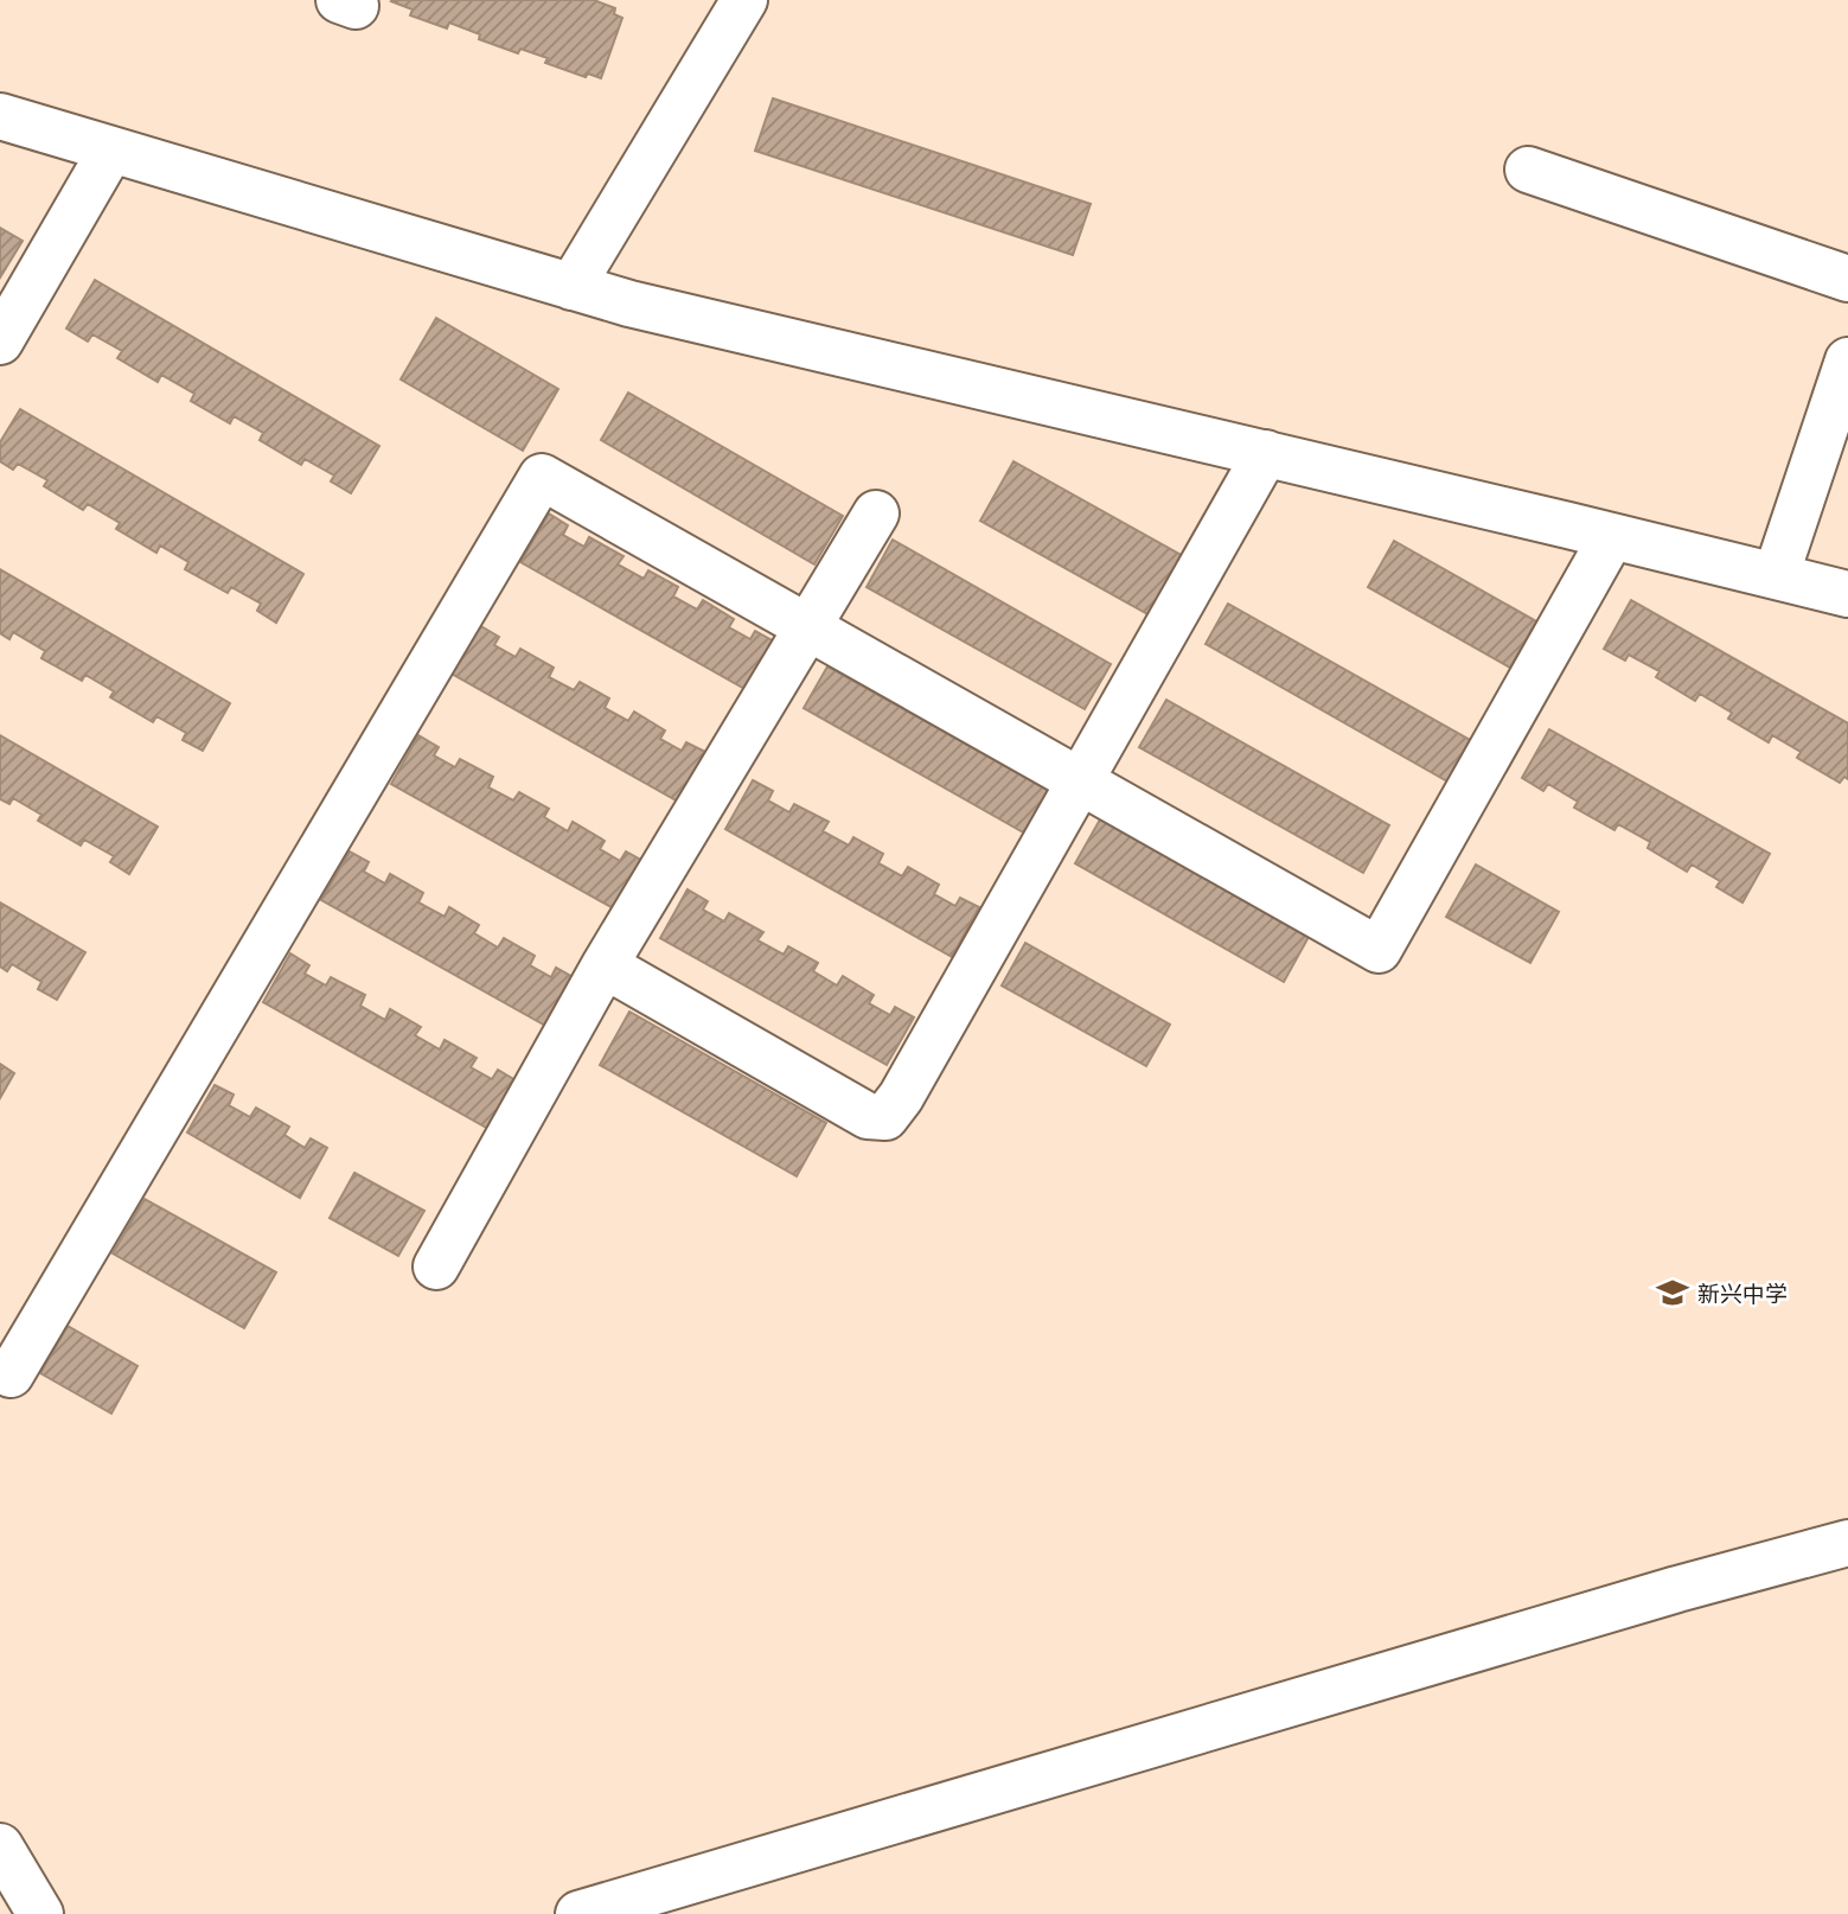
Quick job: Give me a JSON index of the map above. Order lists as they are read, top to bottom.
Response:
{
  "places": {
    "school or university": ["新兴中学"]
  }
}
